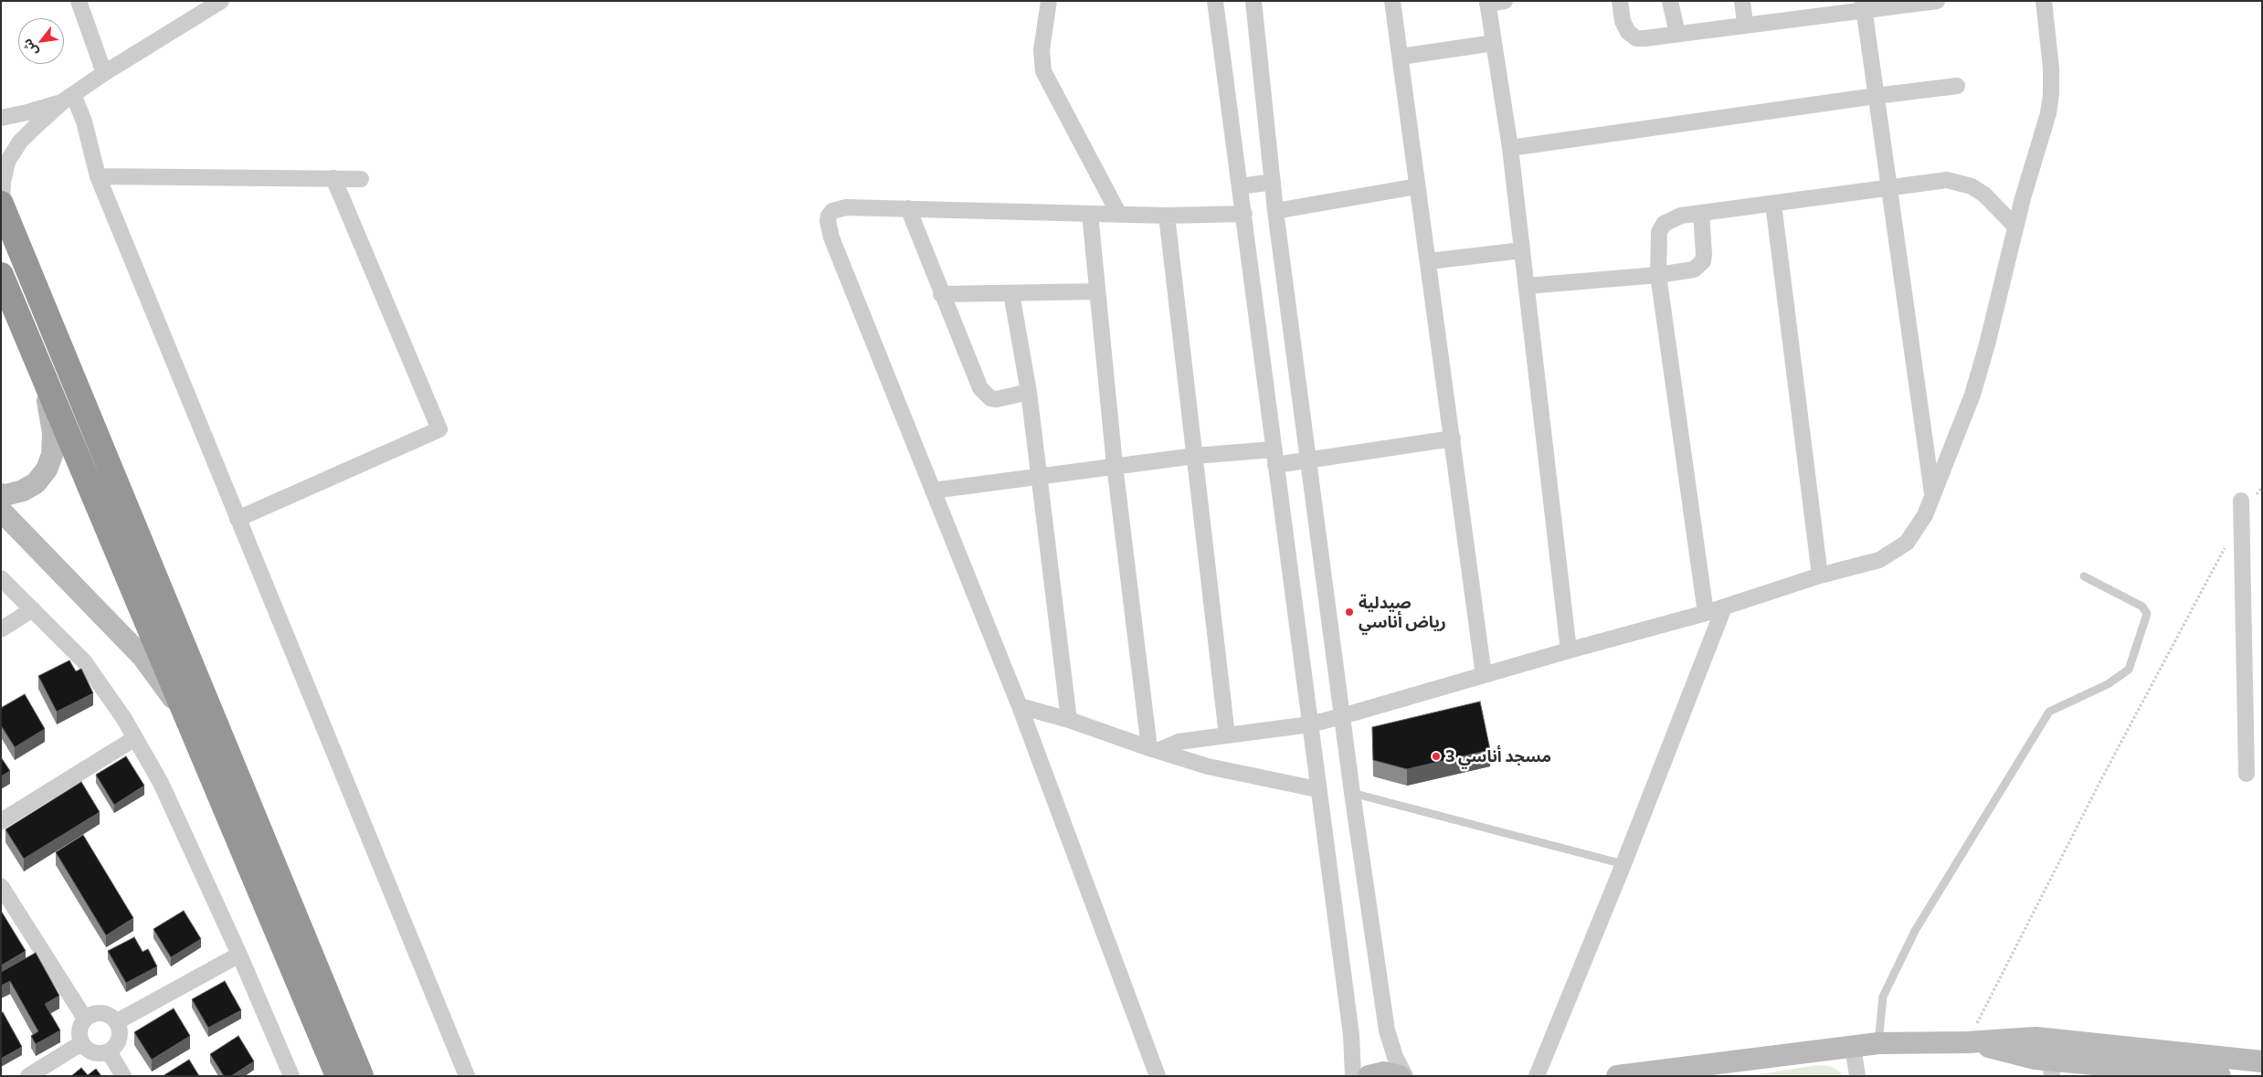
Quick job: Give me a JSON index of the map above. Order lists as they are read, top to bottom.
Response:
{
  "places": ["صيدلية رياض أناسي", "مسجد أناسي 3"],
  "north": "bottom left"
}
